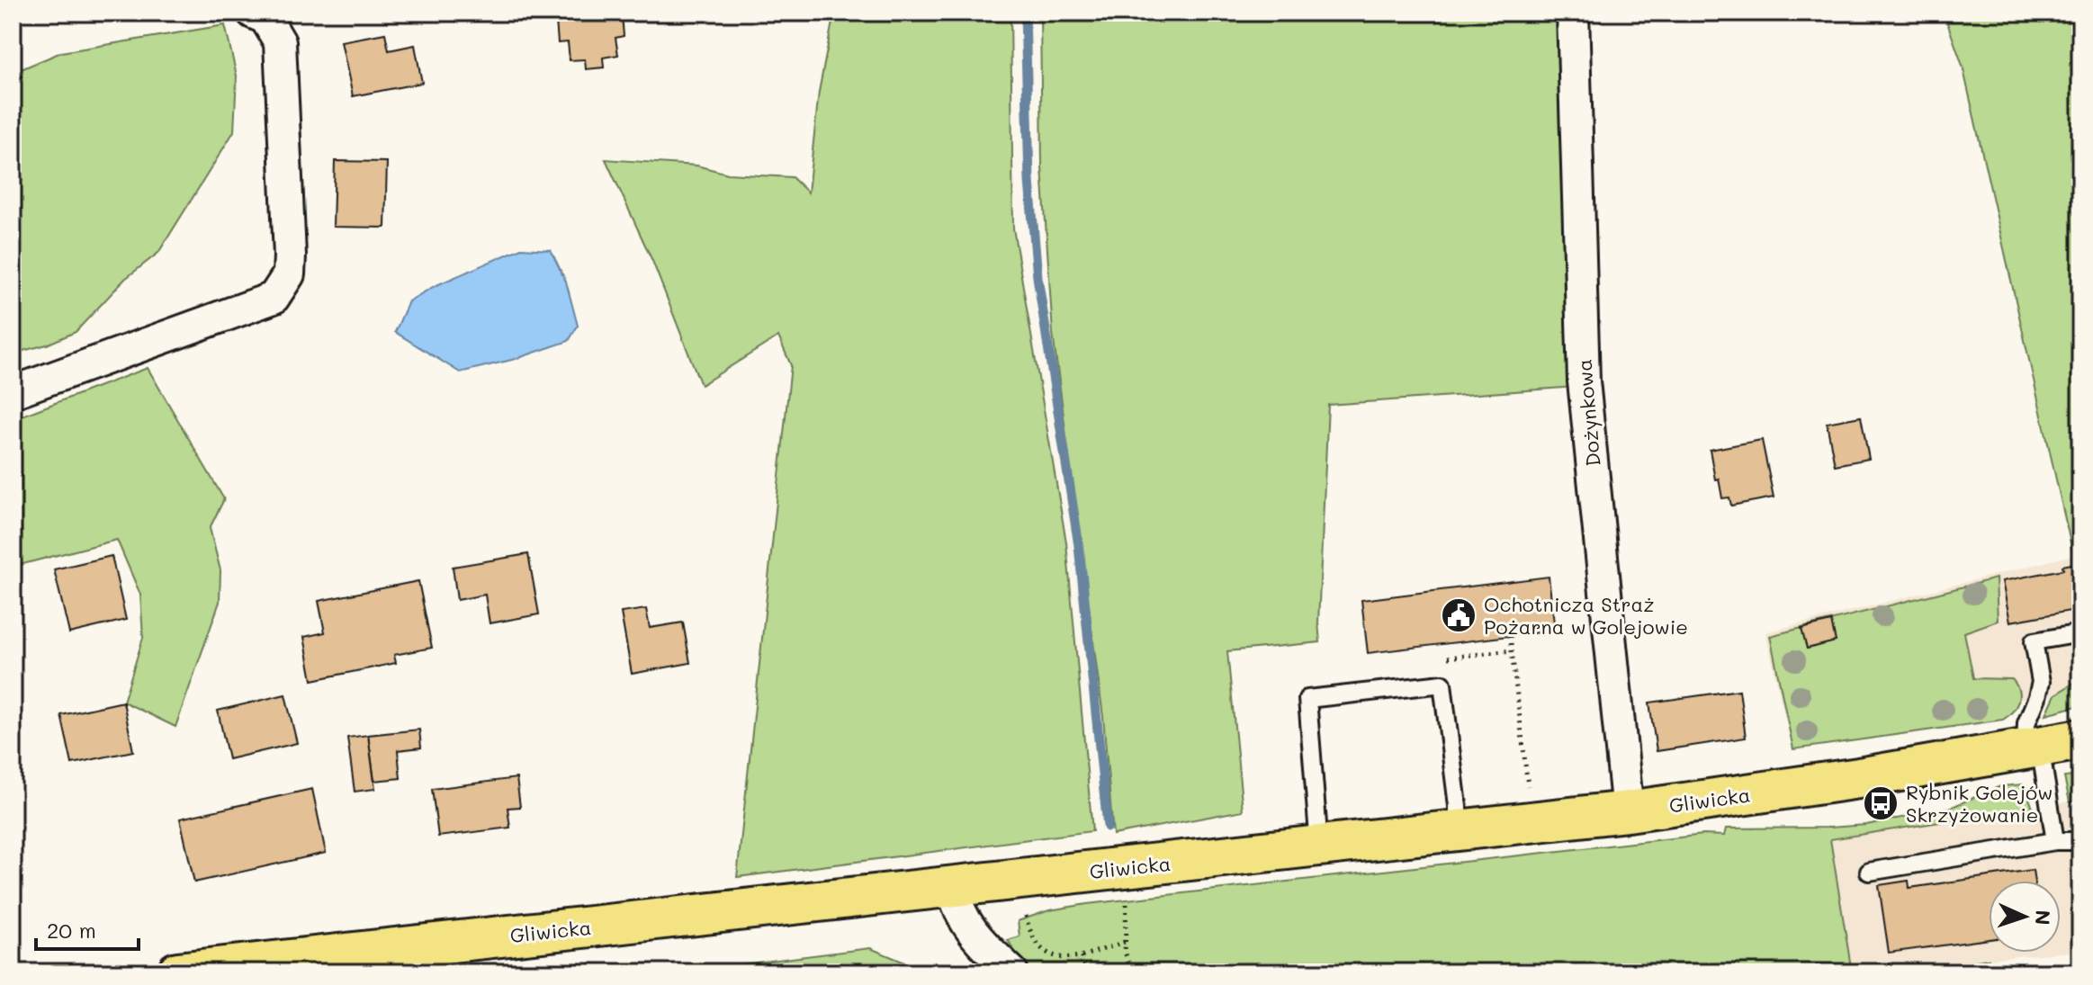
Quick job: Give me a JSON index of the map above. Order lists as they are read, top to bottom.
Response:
{
  "streets": {
    "main road": ["Gliwicka"],
    "street": ["Dożynkowa"]
  },
  "crossings": [
    ["Dożynkowa", "Gliwicka"]
  ],
  "places": {
    "public building": ["Ochotnicza Straż Pożarna w Golejowie"],
    "bus stop": ["Rybnik Golejów Skrzyżowanie"]
  },
  "scale_bar": "20 m",
  "north": "right"
}
